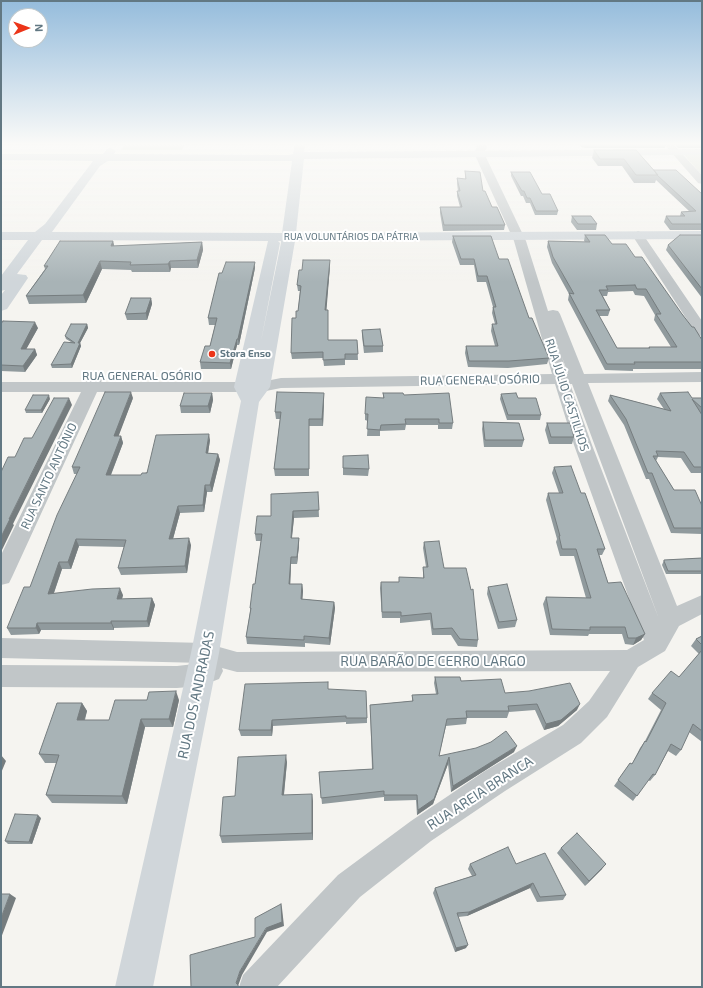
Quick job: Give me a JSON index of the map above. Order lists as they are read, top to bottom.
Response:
{
  "streets": {
    "street": [
      "RUA VOLUNTÁRIOS DA PÁTRIA",
      "RUA GENERAL OSÓRIO",
      "RUA JÚLIO CASTILHOS",
      "RUA SANTO ANTÔNIO",
      "RUA BARÃO DE CERRO LARGO",
      "RUA DOS ANDRADAS",
      "RUA AREIA BRANCA"
    ]
  },
  "crossings": [
    ["RUA VOLUNTÁRIOS DA PÁTRIA", "RUA JÚLIO CASTILHOS"],
    ["RUA VOLUNTÁRIOS DA PÁTRIA", "RUA DOS ANDRADAS"],
    ["RUA GENERAL OSÓRIO", "RUA JÚLIO CASTILHOS"],
    ["RUA GENERAL OSÓRIO", "RUA SANTO ANTÔNIO"],
    ["RUA GENERAL OSÓRIO", "RUA DOS ANDRADAS"],
    ["RUA JÚLIO CASTILHOS", "RUA AREIA BRANCA"],
    ["RUA BARÃO DE CERRO LARGO", "RUA DOS ANDRADAS"],
    ["RUA BARÃO DE CERRO LARGO", "RUA AREIA BRANCA"]
  ],
  "places": ["Stora Enso"],
  "north": "right"
}
